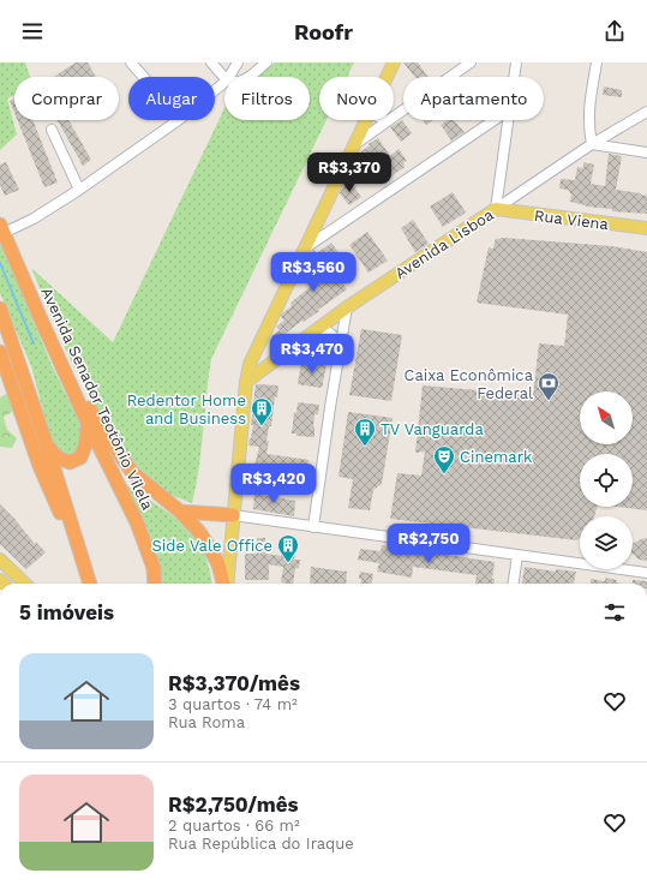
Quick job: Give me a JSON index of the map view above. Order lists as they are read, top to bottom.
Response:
{
  "streets": {
    "highway": ["Avenida Senador Teotônio Vilela"],
    "main road": ["Rua Viena", "Avenida Lisboa"]
  },
  "crossings": [
    ["Rua Viena", "Avenida Lisboa"]
  ],
  "places": {
    "bank": ["Caixa Econômica Federal"],
    "building": ["Redentor Home and Business", "TV Vanguarda", "Side Vale Office"],
    "theatre": ["Cinemark"]
  },
  "north": "top left",
  "page": {
    "header": "Roofr",
    "chip": [
      "Comprar",
      "Alugar",
      "Filtros",
      "Novo",
      "Apartamento"
    ],
    "price": [
      "R$3,370",
      "R$3,560",
      "R$3,470",
      "R$3,420",
      "R$2,750"
    ],
    "heading": "5 imóveis",
    "list": [
      {
        "name": "R$3,370/mês",
        "note": "3 quartos · 74 m² · Rua Roma"
      },
      {
        "name": "R$2,750/mês",
        "note": "2 quartos · 66 m² · Rua República do Iraque"
      }
    ]
  }
}
